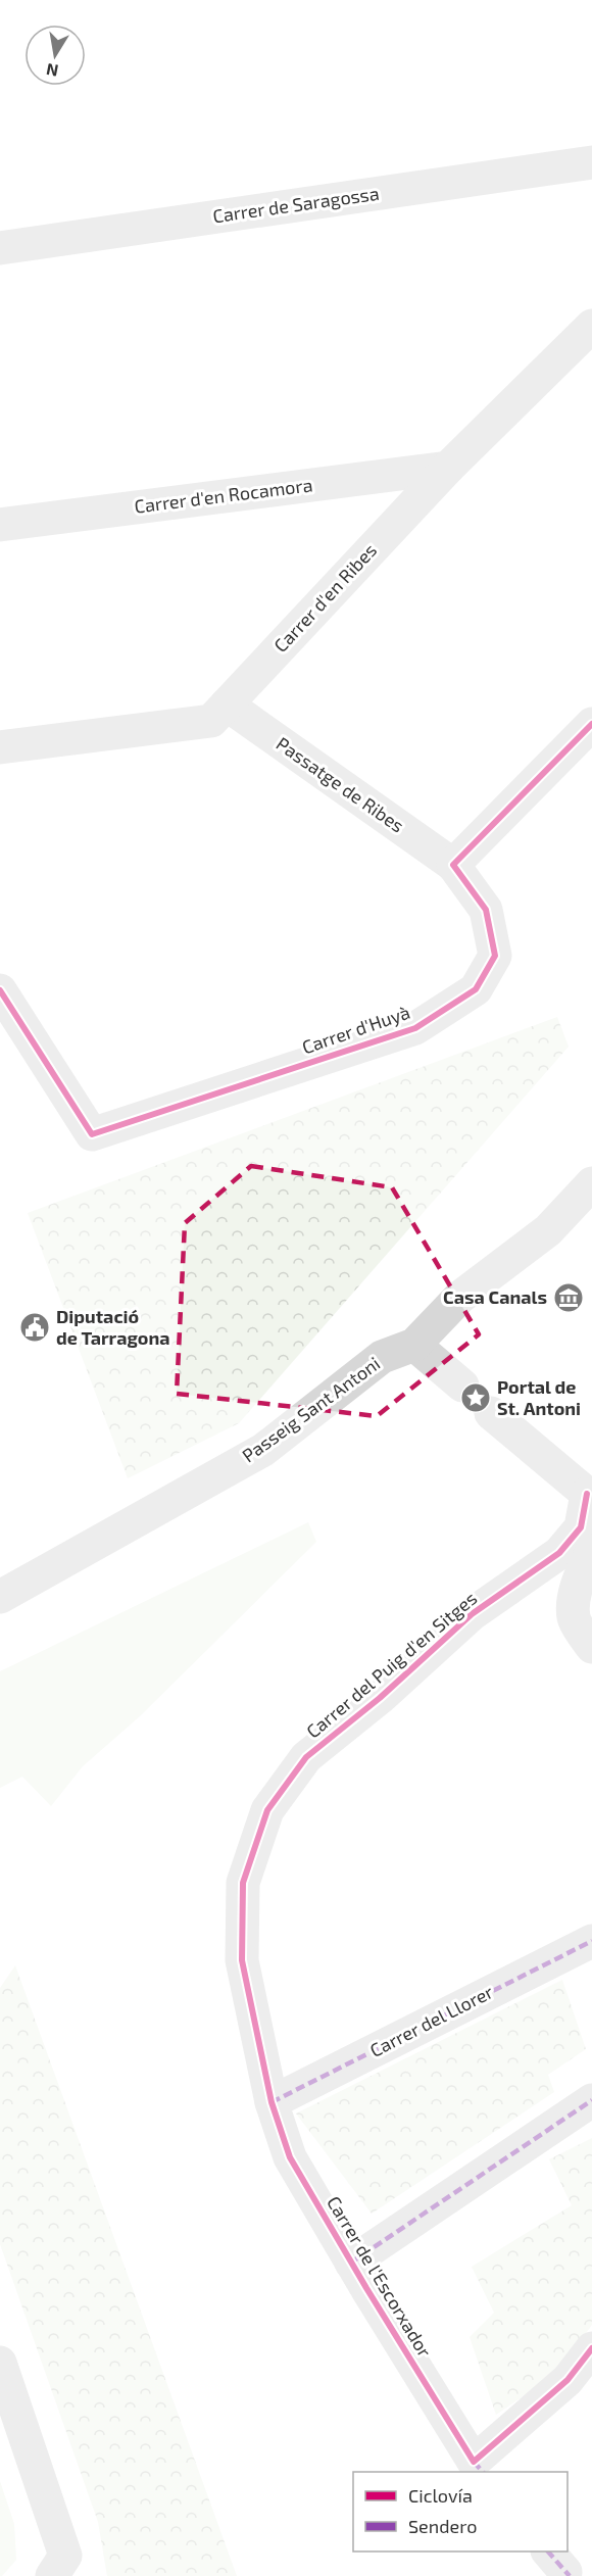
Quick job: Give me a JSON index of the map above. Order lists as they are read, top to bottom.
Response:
{
  "streets": {
    "street": [
      "Carrer de Saragossa",
      "Carrer d'en Rocamora",
      "Carrer d'en Ribes",
      "Passatge de Ribes",
      "Carrer d'Huyà",
      "Passeig Sant Antoni",
      "Carrer del Puig d'en Sitges",
      "Carrer del Llorer",
      "Carrer de l'Escorxador"
    ]
  },
  "crossings": [
    ["Carrer d'en Rocamora", "Carrer d'en Ribes"],
    ["Carrer d'en Ribes", "Passatge de Ribes"],
    ["Passatge de Ribes", "Carrer d'Huyà"],
    ["Carrer del Puig d'en Sitges", "Carrer del Llorer"],
    ["Carrer del Puig d'en Sitges", "Carrer de l'Escorxador"],
    ["Carrer del Llorer", "Carrer de l'Escorxador"]
  ],
  "places": {
    "museum": ["Casa Canals"],
    "public building": ["Diputació de Tarragona"],
    "place": ["Portal de St. Antoni"]
  },
  "legend": ["Ciclovía", "Sendero"],
  "north": "bottom"
}
